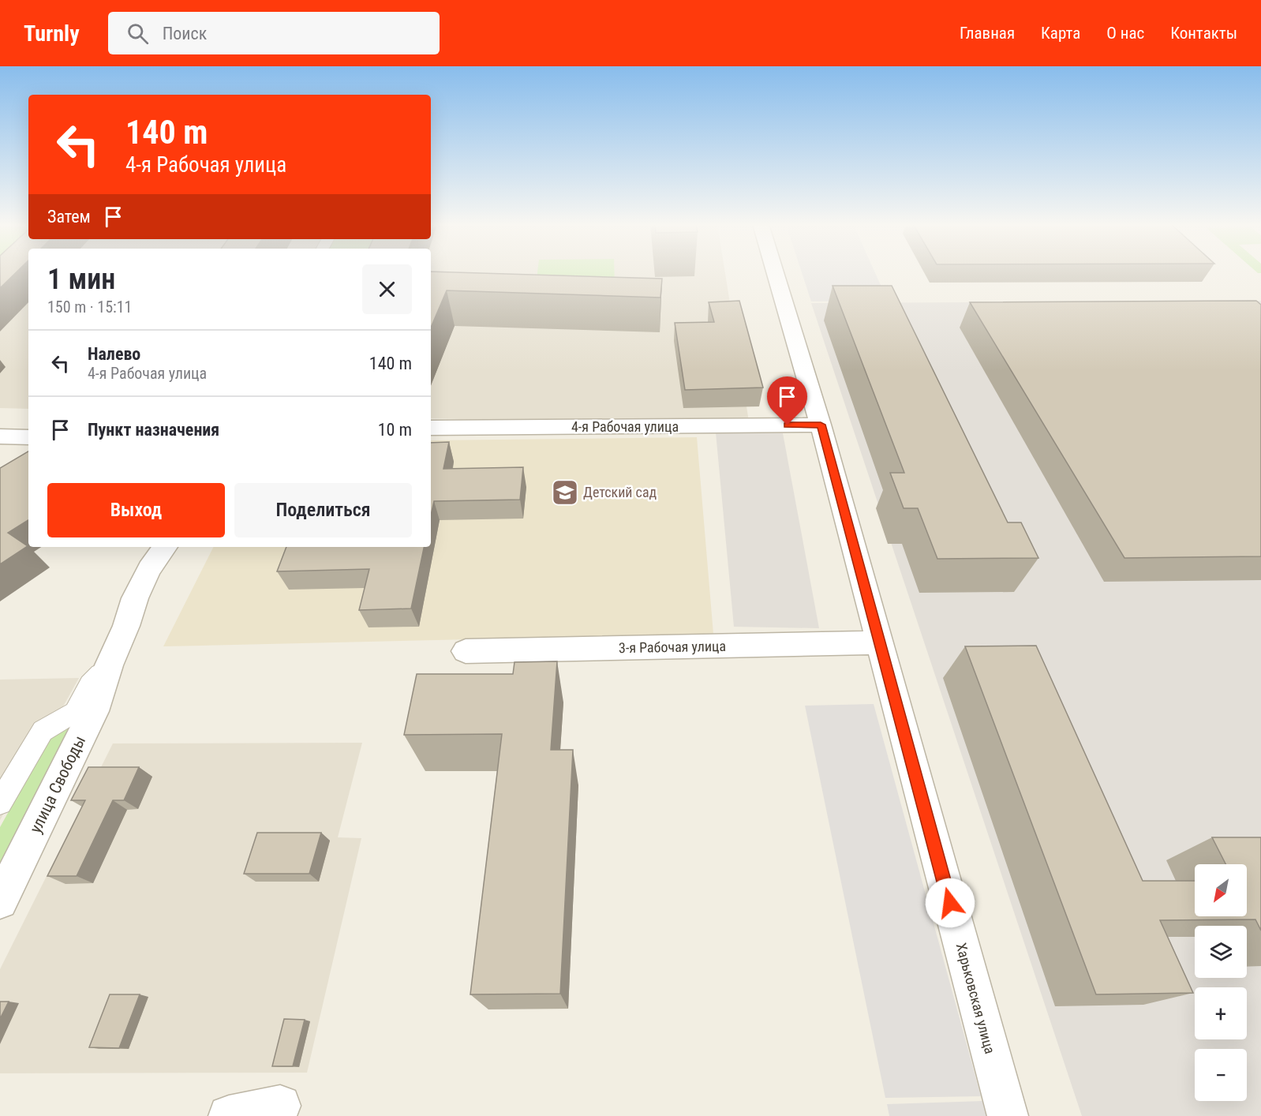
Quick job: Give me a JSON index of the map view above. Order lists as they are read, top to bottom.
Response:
{
  "streets": {
    "street": [
      "4-я Рабочая улица",
      "3-я Рабочая улица",
      "улица Свободы",
      "Харьковская улица"
    ]
  },
  "crossings": [
    ["4-я Рабочая улица", "Харьковская улица"],
    ["3-я Рабочая улица", "Харьковская улица"]
  ],
  "places": {
    "school or university": ["Детский сад"]
  },
  "north": "bottom left",
  "page": {
    "header": "Turnly",
    "search": "Поиск",
    "nav": [
      "Главная",
      "Карта",
      "О нас",
      "Контакты"
    ],
    "turn": ["140 m", "4-я Рабочая улица"],
    "then": "Затем",
    "heading": ["1 мин", "150 m · 15:11"],
    "list": [
      {
        "name": "Налево",
        "note": "4-я Рабочая улица",
        "value": "140 m"
      },
      {
        "name": "Пункт назначения",
        "value": "10 m"
      }
    ],
    "buttons": ["Выход", "Поделиться"],
    "map_buttons": ["+", "−"]
  }
}
